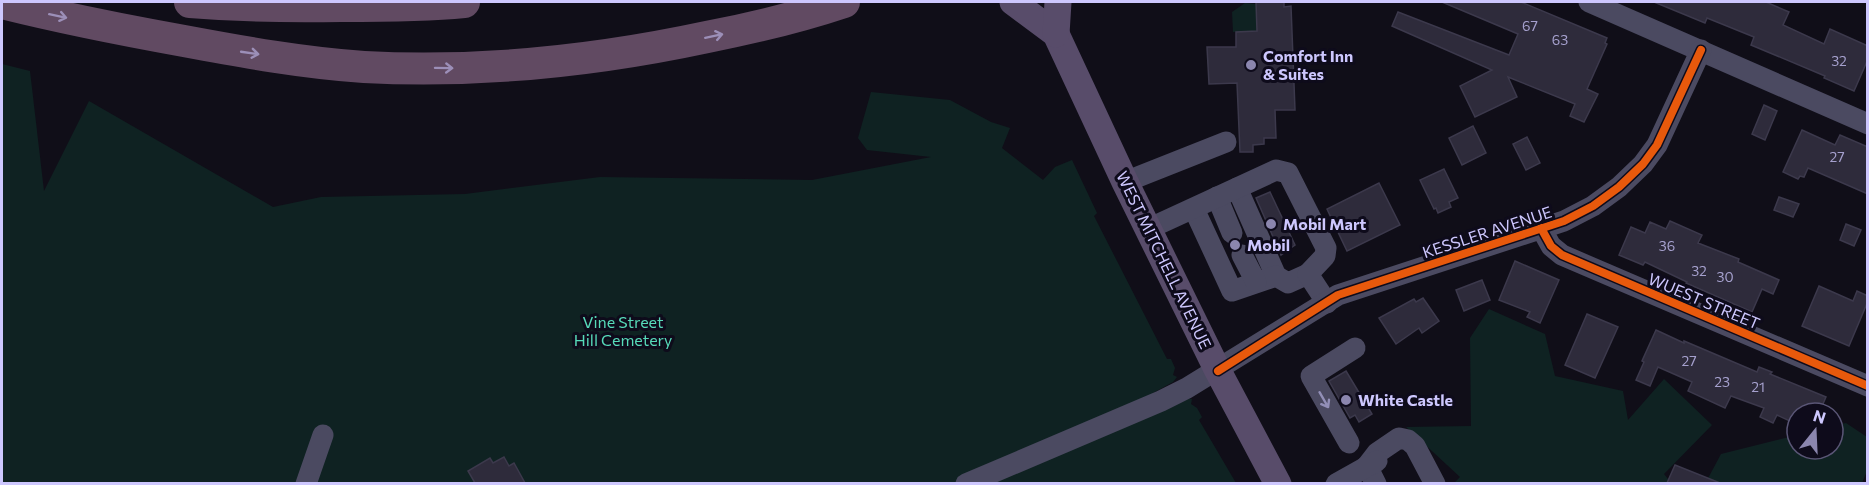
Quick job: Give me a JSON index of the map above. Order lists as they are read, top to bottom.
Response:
{
  "streets": {
    "main road": ["WEST MITCHELL AVENUE"],
    "street": ["KESSLER AVENUE", "WUEST STREET"]
  },
  "crossings": [
    ["KESSLER AVENUE", "WEST MITCHELL AVENUE"],
    ["KESSLER AVENUE", "WUEST STREET"]
  ],
  "parks": ["Vine Street Hill Cemetery"],
  "places": [
    "Comfort Inn & Suites",
    "Mobil Mart",
    "Mobil",
    "White Castle"
  ],
  "house_numbers": [
    "67",
    "63",
    "32",
    "27",
    "36",
    "32",
    "30",
    "27",
    "23",
    "21"
  ],
  "north": "top"
}
